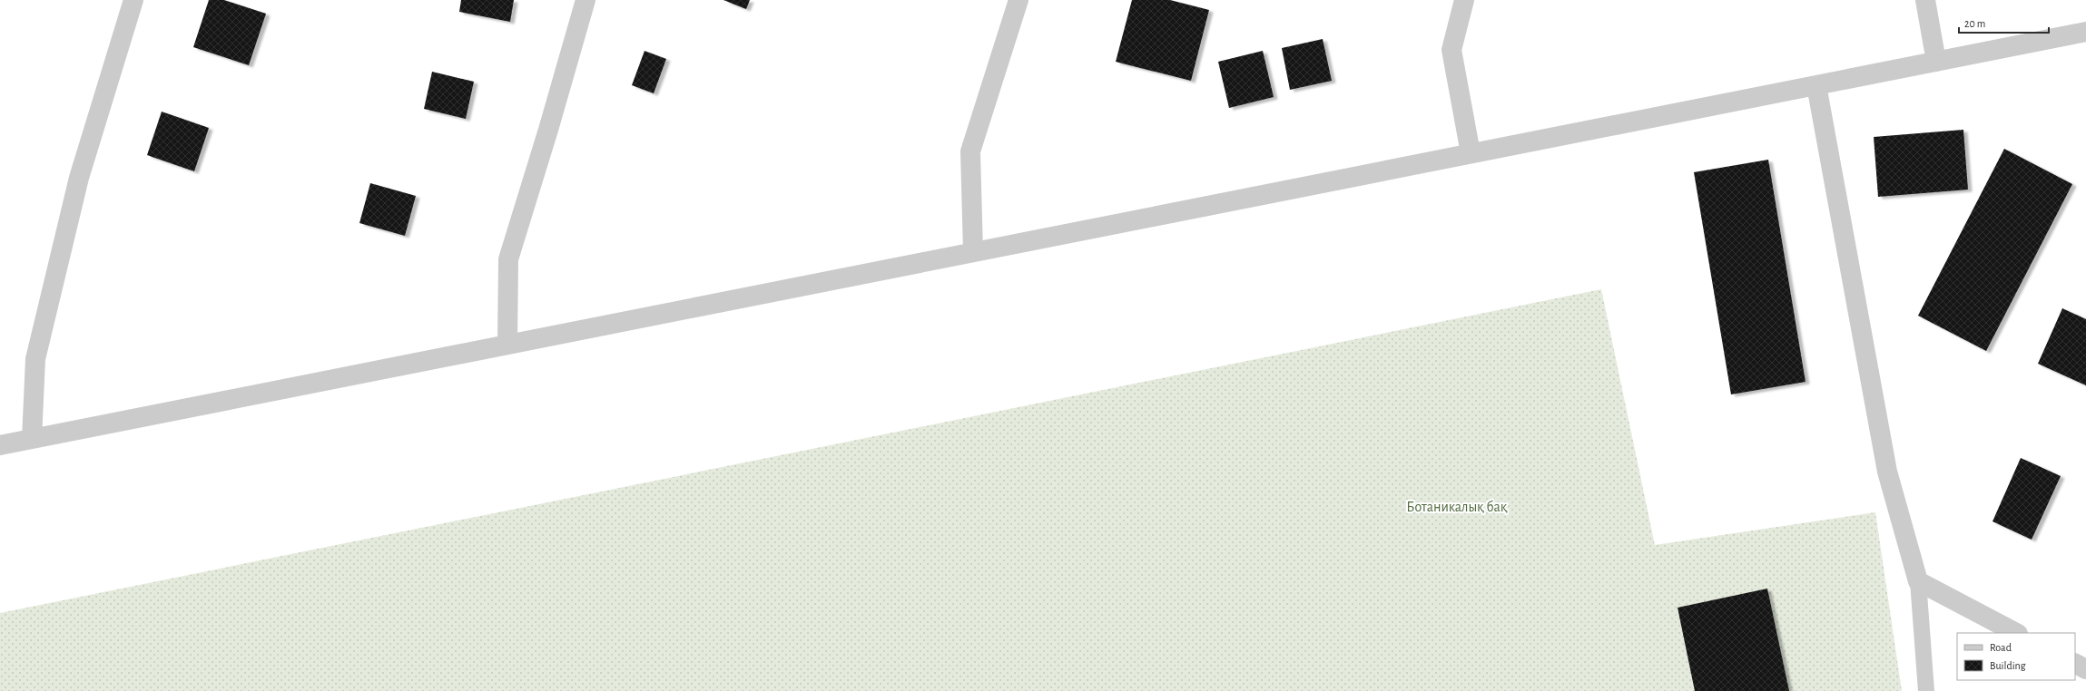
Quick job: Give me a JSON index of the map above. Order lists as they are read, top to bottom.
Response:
{
  "parks": ["Ботаникалық бақ"],
  "legend": ["Road", "Building"],
  "scale_bar": "20 m"
}
